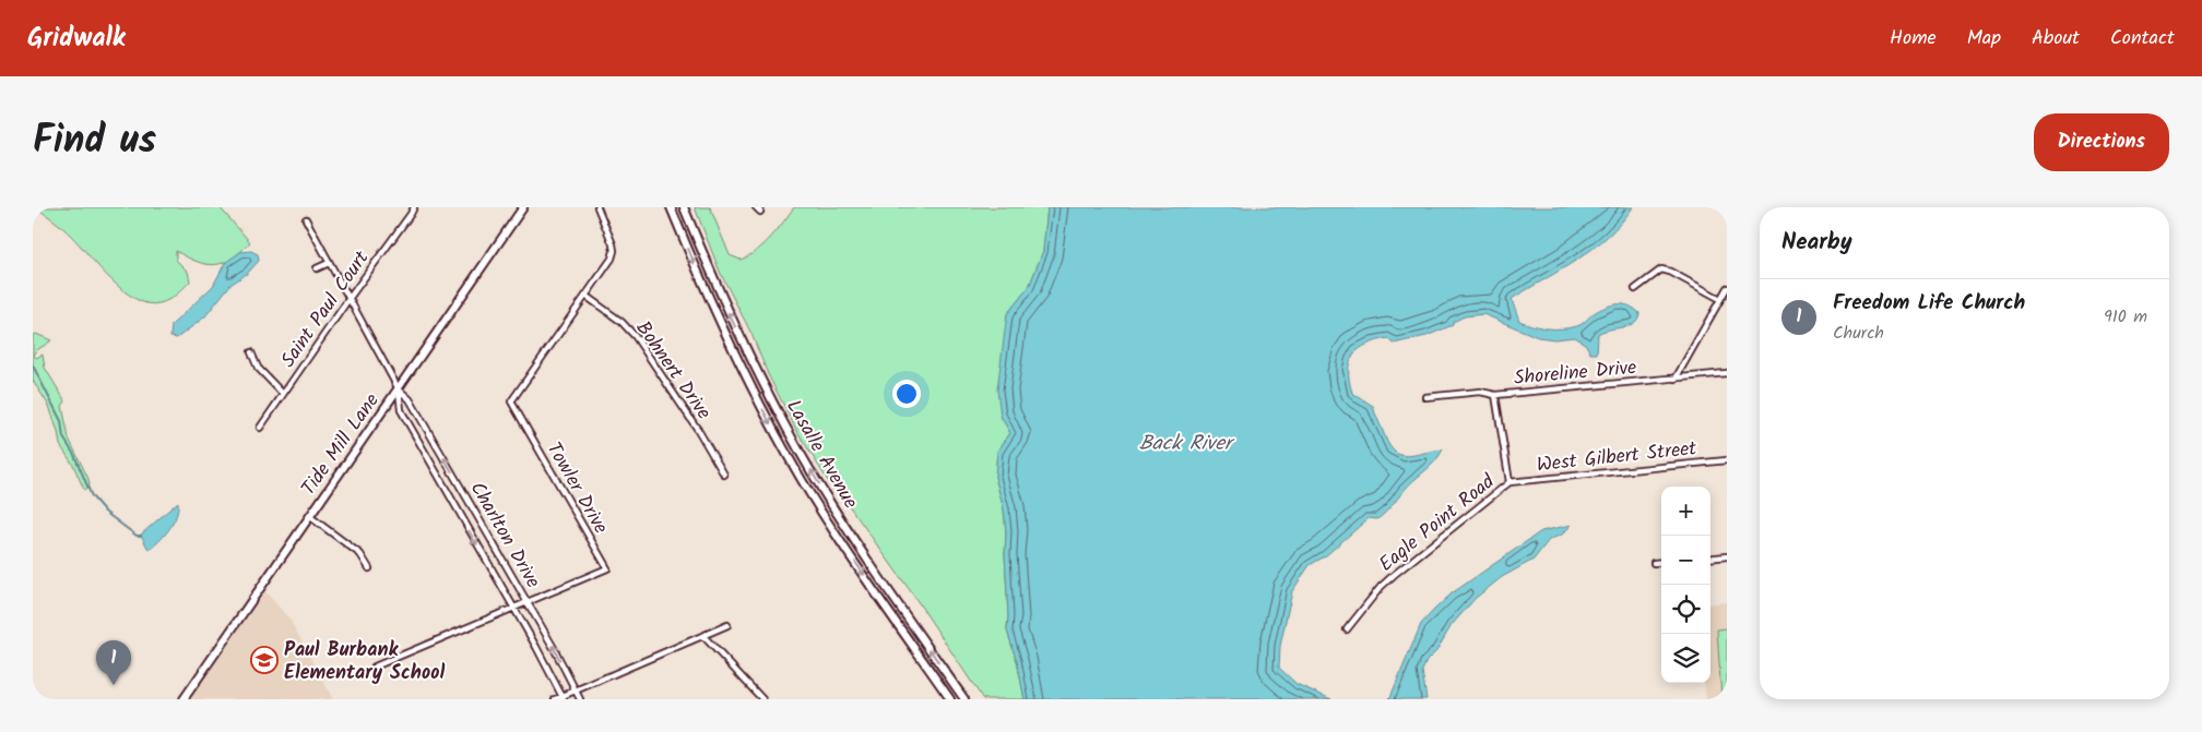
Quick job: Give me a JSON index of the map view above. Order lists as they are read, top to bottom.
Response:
{
  "streets": {
    "main road": ["Tide Mill Lane", "Lasalle Avenue"],
    "street": [
      "Saint Paul Court",
      "Bohnert Drive",
      "Shoreline Drive",
      "West Gilbert Street",
      "Towler Drive",
      "Eagle Point Road",
      "Charlton Drive"
    ]
  },
  "crossings": [
    ["Saint Paul Court", "Charlton Drive"],
    ["Bohnert Drive", "Towler Drive"],
    ["Shoreline Drive", "Eagle Point Road"],
    ["Tide Mill Lane", "Charlton Drive"],
    ["West Gilbert Street", "Eagle Point Road"],
    ["Towler Drive", "Charlton Drive"]
  ],
  "water": ["Back River"],
  "places": {
    "school or university": ["Paul Burbank Elementary School"]
  },
  "page": {
    "header": "Gridwalk",
    "nav": [
      "Home",
      "Map",
      "About",
      "Contact"
    ],
    "title": "Find us",
    "buttons": "Directions",
    "heading": "Nearby",
    "list": [
      {
        "mark": "1",
        "name": "Freedom Life Church",
        "note": "Church",
        "value": "910 m"
      }
    ],
    "map_buttons": ["+", "−"],
    "pins": "1"
  }
}
